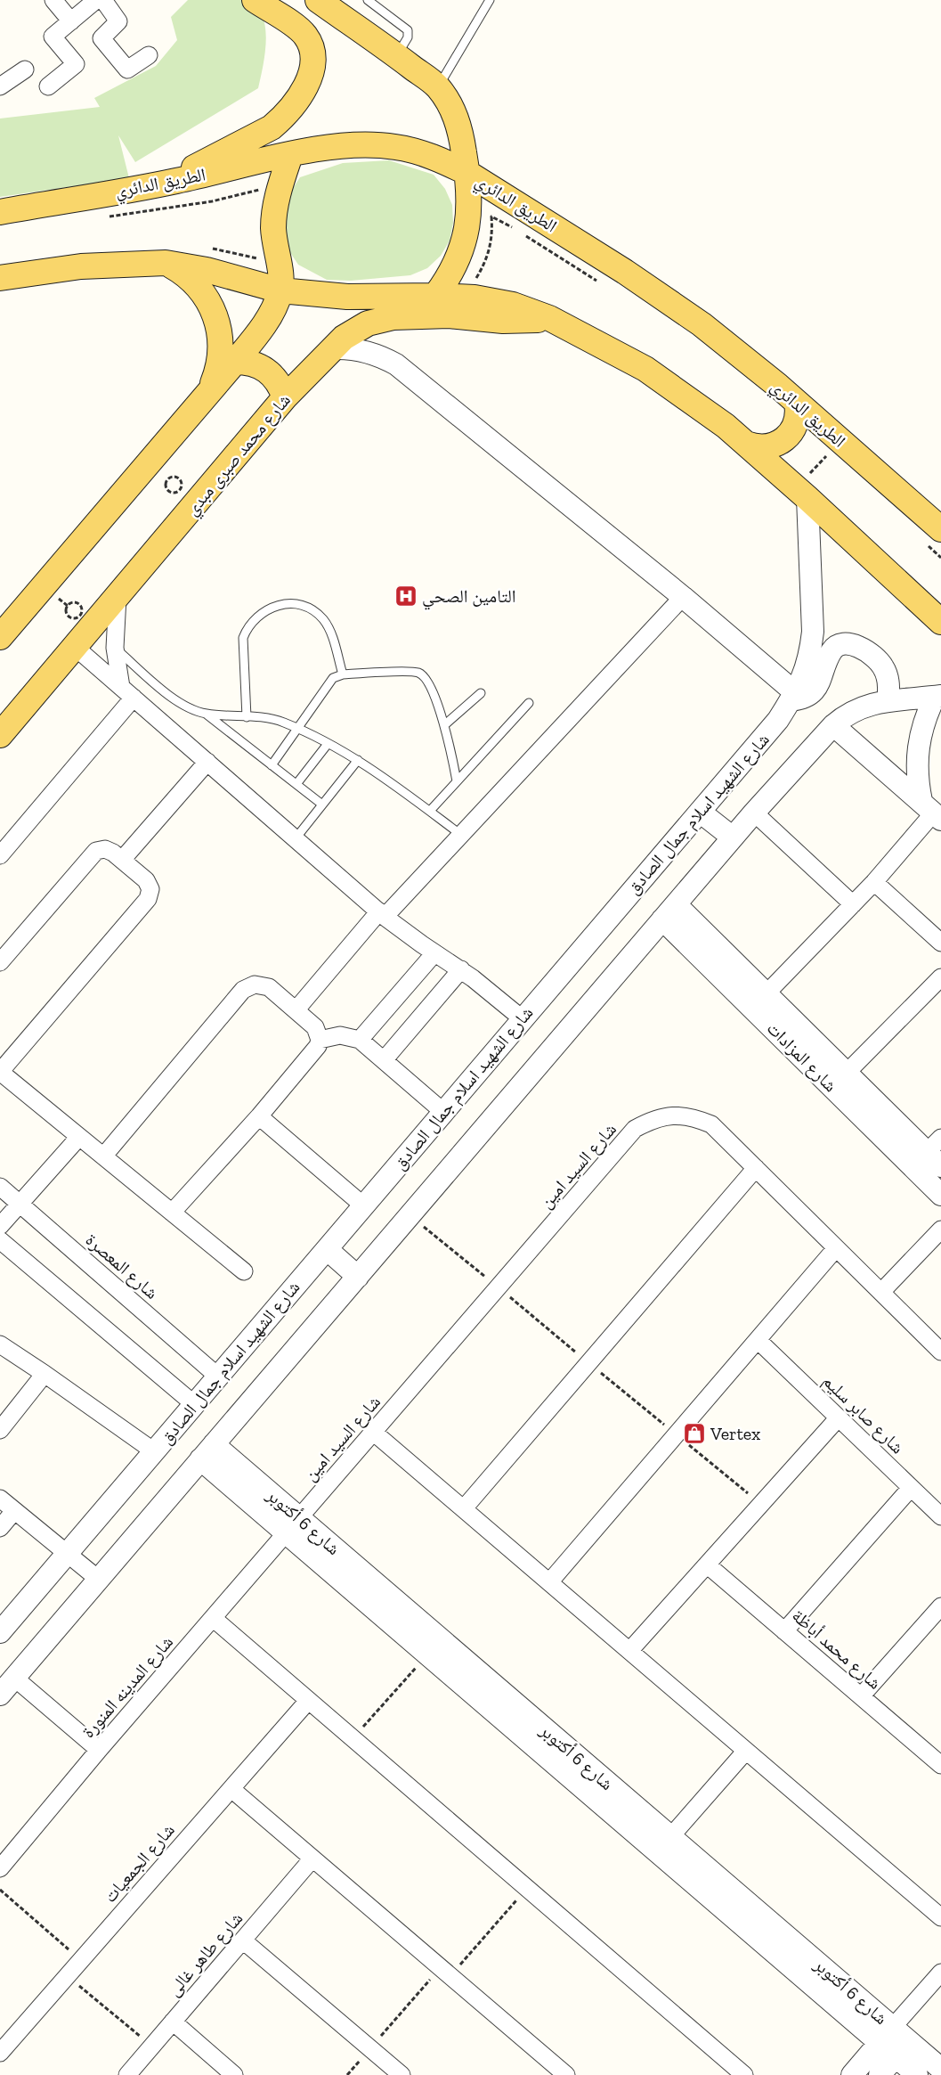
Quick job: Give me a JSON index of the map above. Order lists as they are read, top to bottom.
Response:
{
  "streets": {
    "main road": ["الطريق الدائري", "شارع محمد صبرى مبدي"],
    "street": [
      "شارع الشهيد اسلام جمال الصادق",
      "شارع المزادات",
      "شارع السيد امين",
      "شارع المعصرة",
      "شارع صابر سليم",
      "شارع 6 أكتوبر",
      "شارع محمد أباظة",
      "شارع المدينه المنورة",
      "شارع الجمعيات",
      "شارع طاهر غالى"
    ]
  },
  "crossings": [
    ["شارع الشهيد اسلام جمال الصادق", "شارع المعصرة"],
    ["شارع السيد امين", "شارع 6 أكتوبر"],
    ["شارع السيد امين", "شارع المدينه المنورة"],
    ["شارع 6 أكتوبر", "شارع المدينه المنورة"]
  ],
  "places": {
    "hospital": ["التامين الصحي"],
    "shop": ["Vertex"]
  }
}
